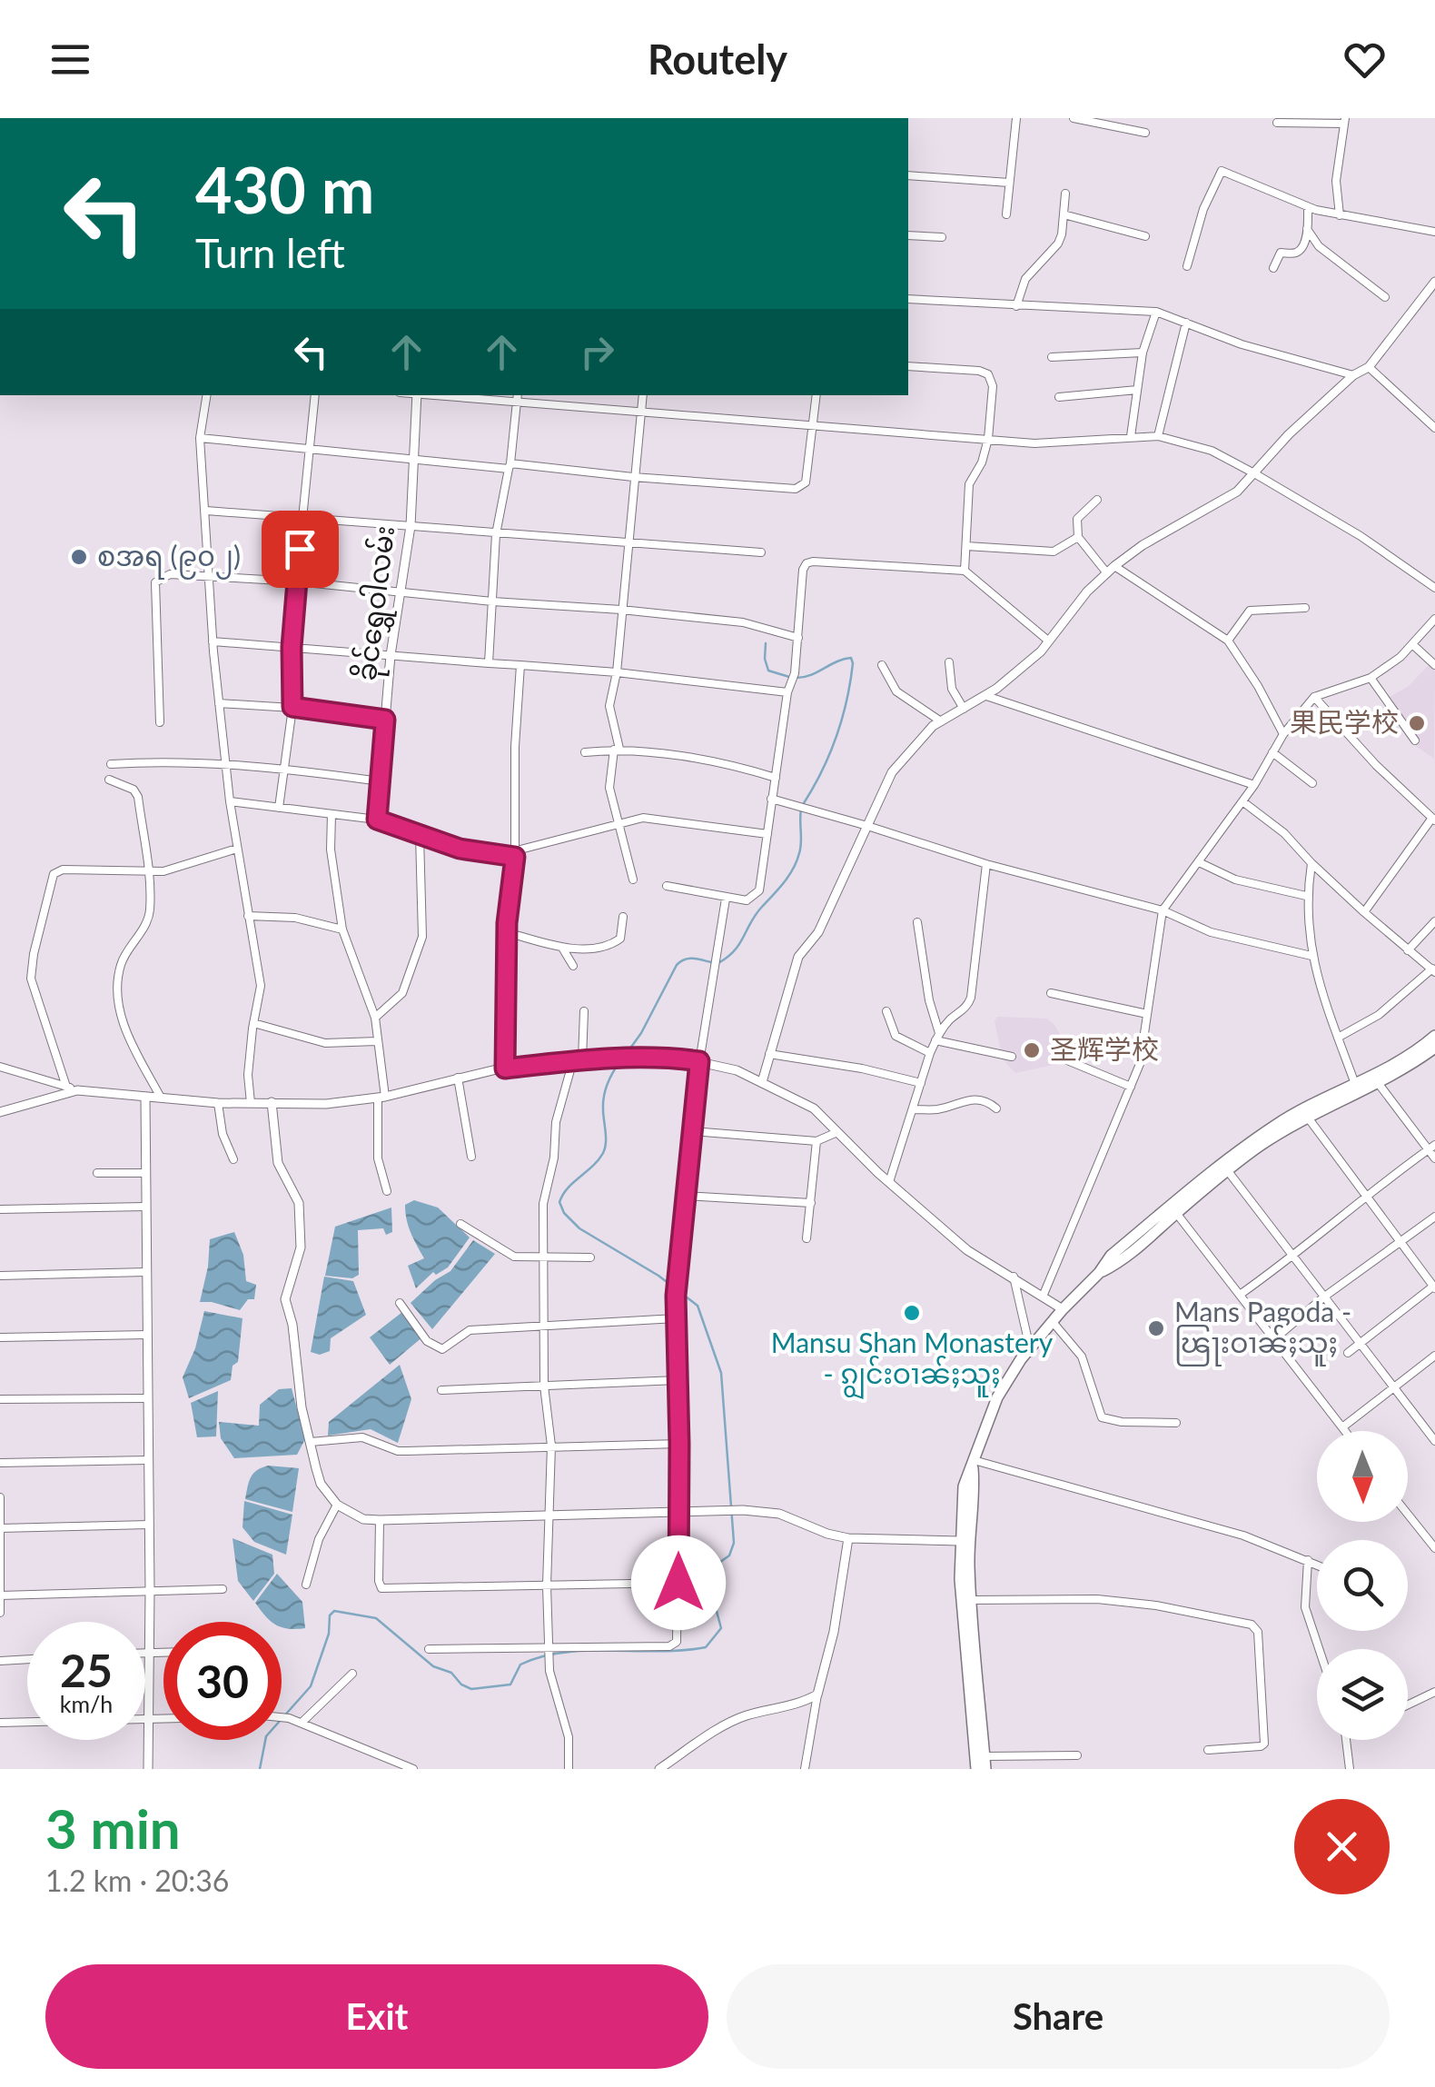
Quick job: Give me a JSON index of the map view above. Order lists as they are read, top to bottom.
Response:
{
  "streets": {
    "street": ["ခိုင်ရွှေဝါလမ်း"]
  },
  "places": [
    "စအရ (၉၀၂)",
    "果民学校",
    "圣辉学校",
    "Mansu Shan Monastery - ၵျွင်းဝၢၼ်ႈသူႈ",
    "Mans Pagoda - ၽြႃးဝၢၼ်ႈသူႈ"
  ],
  "north": "bottom",
  "page": {
    "header": "Routely",
    "turn": ["430 m", "Turn left"],
    "speed": "25 km/h",
    "limit": "30",
    "heading": ["3 min", "1.2 km · 20:36"],
    "buttons": ["Exit", "Share"]
  }
}
